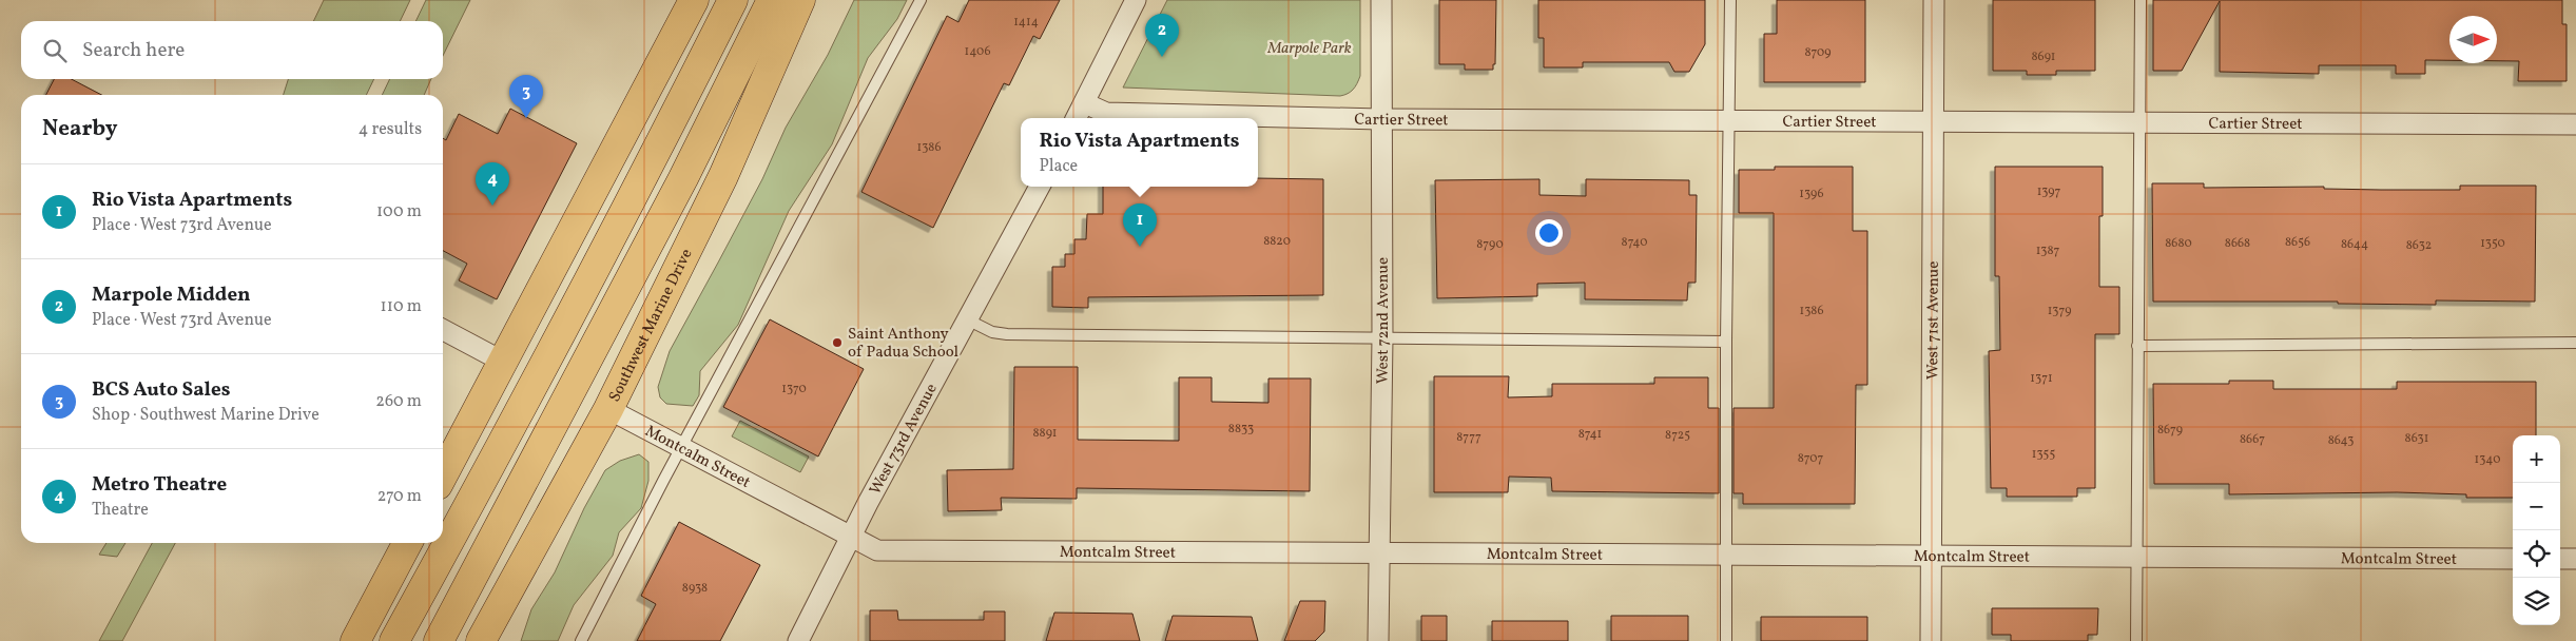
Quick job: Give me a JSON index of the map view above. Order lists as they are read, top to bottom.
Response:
{
  "streets": {
    "main road": ["Southwest Marine Drive"],
    "street": [
      "Cartier Street",
      "West 72nd Avenue",
      "West 71st Avenue",
      "West 73rd Avenue",
      "Montcalm Street"
    ]
  },
  "crossings": [
    ["Cartier Street", "West 72nd Avenue"],
    ["Cartier Street", "West 71st Avenue"],
    ["West 72nd Avenue", "Montcalm Street"],
    ["West 71st Avenue", "Montcalm Street"],
    ["Southwest Marine Drive", "Montcalm Street"],
    ["West 73rd Avenue", "Montcalm Street"]
  ],
  "parks": ["Marpole Park"],
  "places": ["Saint Anthony of Padua School"],
  "house_numbers": [
    "1414",
    "1406",
    "8709",
    "8691",
    "1386",
    "1397",
    "1396",
    "8820",
    "8740",
    "8656",
    "8680",
    "8668",
    "1350",
    "8790",
    "8644",
    "8632",
    "1387",
    "1386",
    "1379",
    "1371",
    "1370",
    "8833",
    "8679",
    "8891",
    "8741",
    "8725",
    "8777",
    "8631",
    "8667",
    "8643",
    "1355",
    "8707",
    "1340",
    "8938"
  ],
  "north": "right",
  "page": {
    "pins": [
      "2",
      "3",
      "4",
      "1"
    ],
    "search": "Search here",
    "heading": ["Nearby", "4 results"],
    "popup": ["Rio Vista Apartments", "Place"],
    "list": [
      {
        "mark": "1",
        "name": "Rio Vista Apartments",
        "note": "Place · West 73rd Avenue",
        "value": "100 m"
      },
      {
        "mark": "2",
        "name": "Marpole Midden",
        "note": "Place · West 73rd Avenue",
        "value": "110 m"
      },
      {
        "mark": "3",
        "name": "BCS Auto Sales",
        "note": "Shop · Southwest Marine Drive",
        "value": "260 m"
      },
      {
        "mark": "4",
        "name": "Metro Theatre",
        "note": "Theatre",
        "value": "270 m"
      }
    ],
    "map_buttons": ["+", "−"]
  }
}
